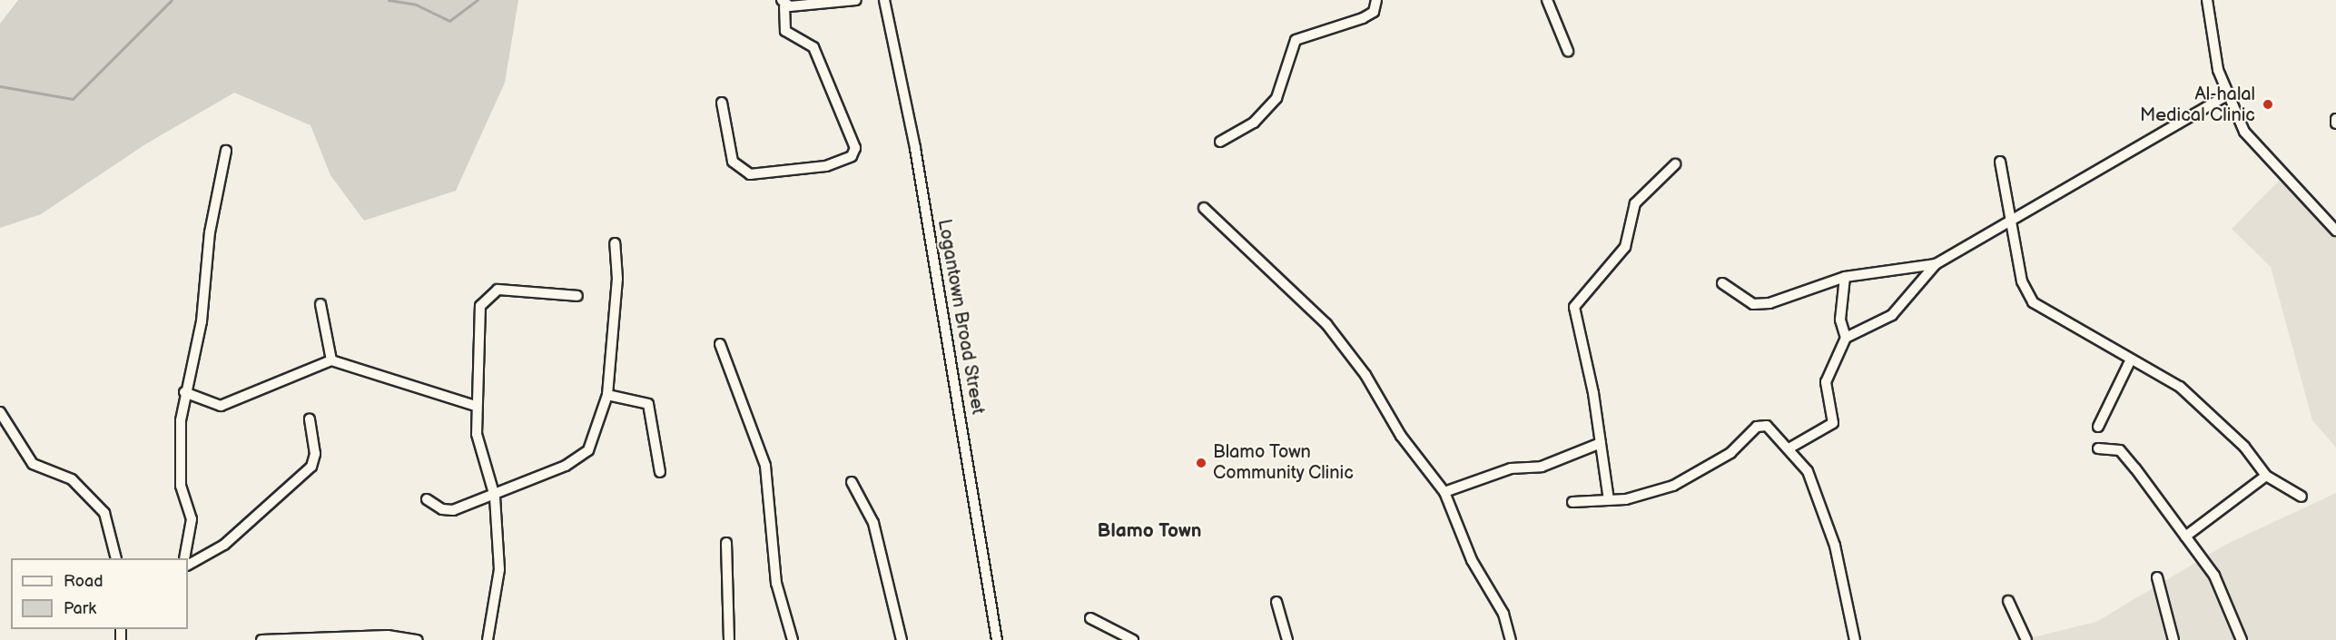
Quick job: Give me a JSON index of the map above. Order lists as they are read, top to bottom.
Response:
{
  "streets": {
    "street": ["Logantown Broad Street"]
  },
  "districts": ["Blamo Town"],
  "places": ["Al-halal Medical Clinic", "Blamo Town Community Clinic"],
  "legend": ["Road", "Park"]
}
